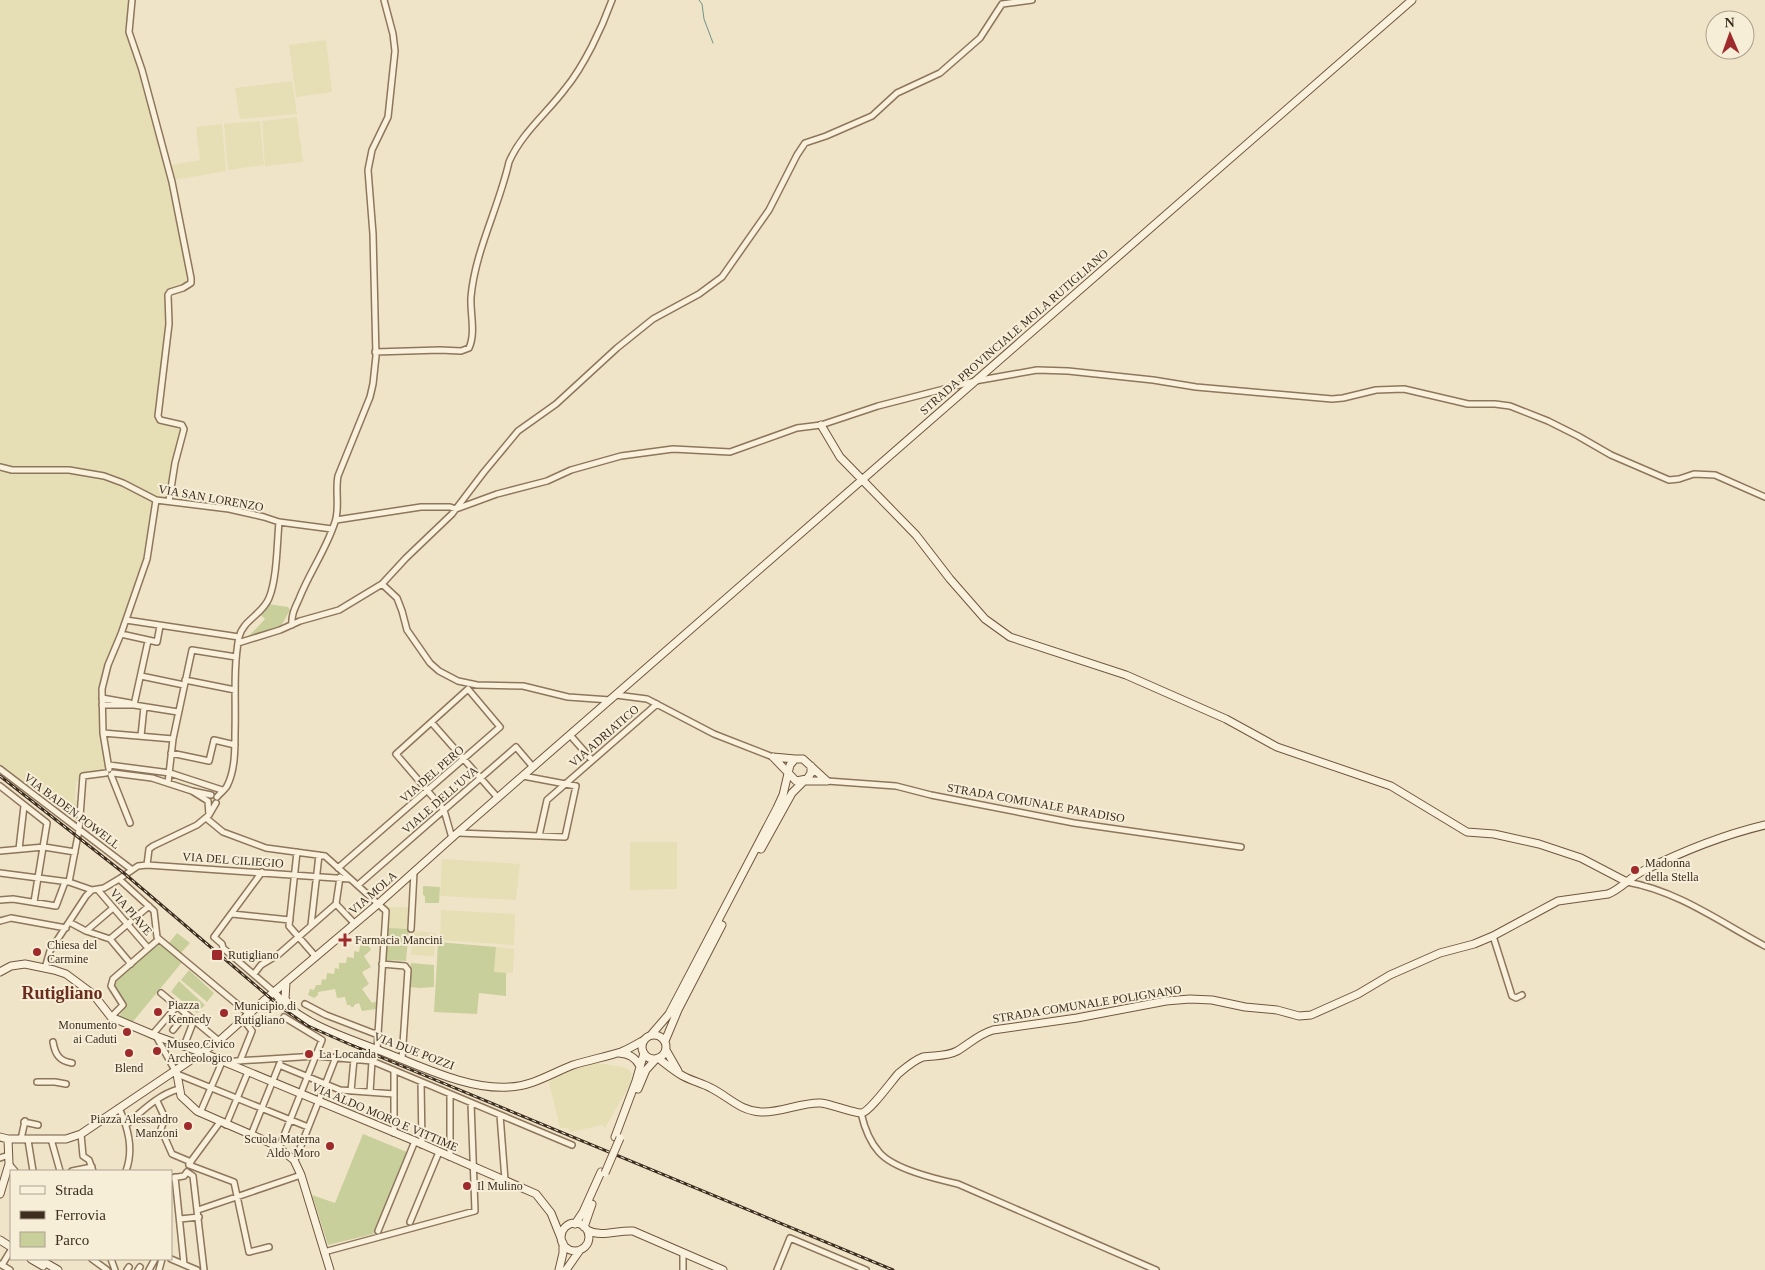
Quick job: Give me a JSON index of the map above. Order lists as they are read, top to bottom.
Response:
{
  "streets": {
    "street": [
      "STRADA PROVINCIALE MOLA RUTIGLIANO",
      "VIA SAN LORENZO",
      "VIA ADRIATICO",
      "VIA DEL PERO",
      "VIALE DELL'UVA",
      "STRADA COMUNALE PARADISO",
      "VIA BADEN POWELL",
      "VIA DEL CILIEGIO",
      "VIA MOLA",
      "VIA PIAVE",
      "STRADA COMUNALE POLIGNANO",
      "VIA DUE POZZI",
      "VIA ALDO MORO E VITTIME"
    ]
  },
  "crossings": [
    ["STRADA PROVINCIALE MOLA RUTIGLIANO", "VIA MOLA"],
    ["VIALE DELL'UVA", "VIA MOLA"],
    ["VIA BADEN POWELL", "VIA DEL CILIEGIO"],
    ["VIA DEL CILIEGIO", "VIA PIAVE"],
    ["VIA MOLA", "VIA DUE POZZI"],
    ["VIA MOLA", "VIA ALDO MORO E VITTIME"]
  ],
  "districts": ["Rutigliano"],
  "places": {
    "other": [
      "Madonna della Stella",
      "Chiesa del Carmine",
      "Piazza Kennedy",
      "Municipio di Rutigliano",
      "Monumento ai Caduti",
      "Museo Civico Archeologico",
      "Blend",
      "La Locanda",
      "Piazza Alessandro Manzoni",
      "Scuola Materna Aldo Moro",
      "Il Mulino"
    ],
    "health": ["Farmacia Mancini"],
    "transit": ["Rutigliano"]
  },
  "legend": ["Strada", "Ferrovia", "Parco"],
  "north": "top"
}
